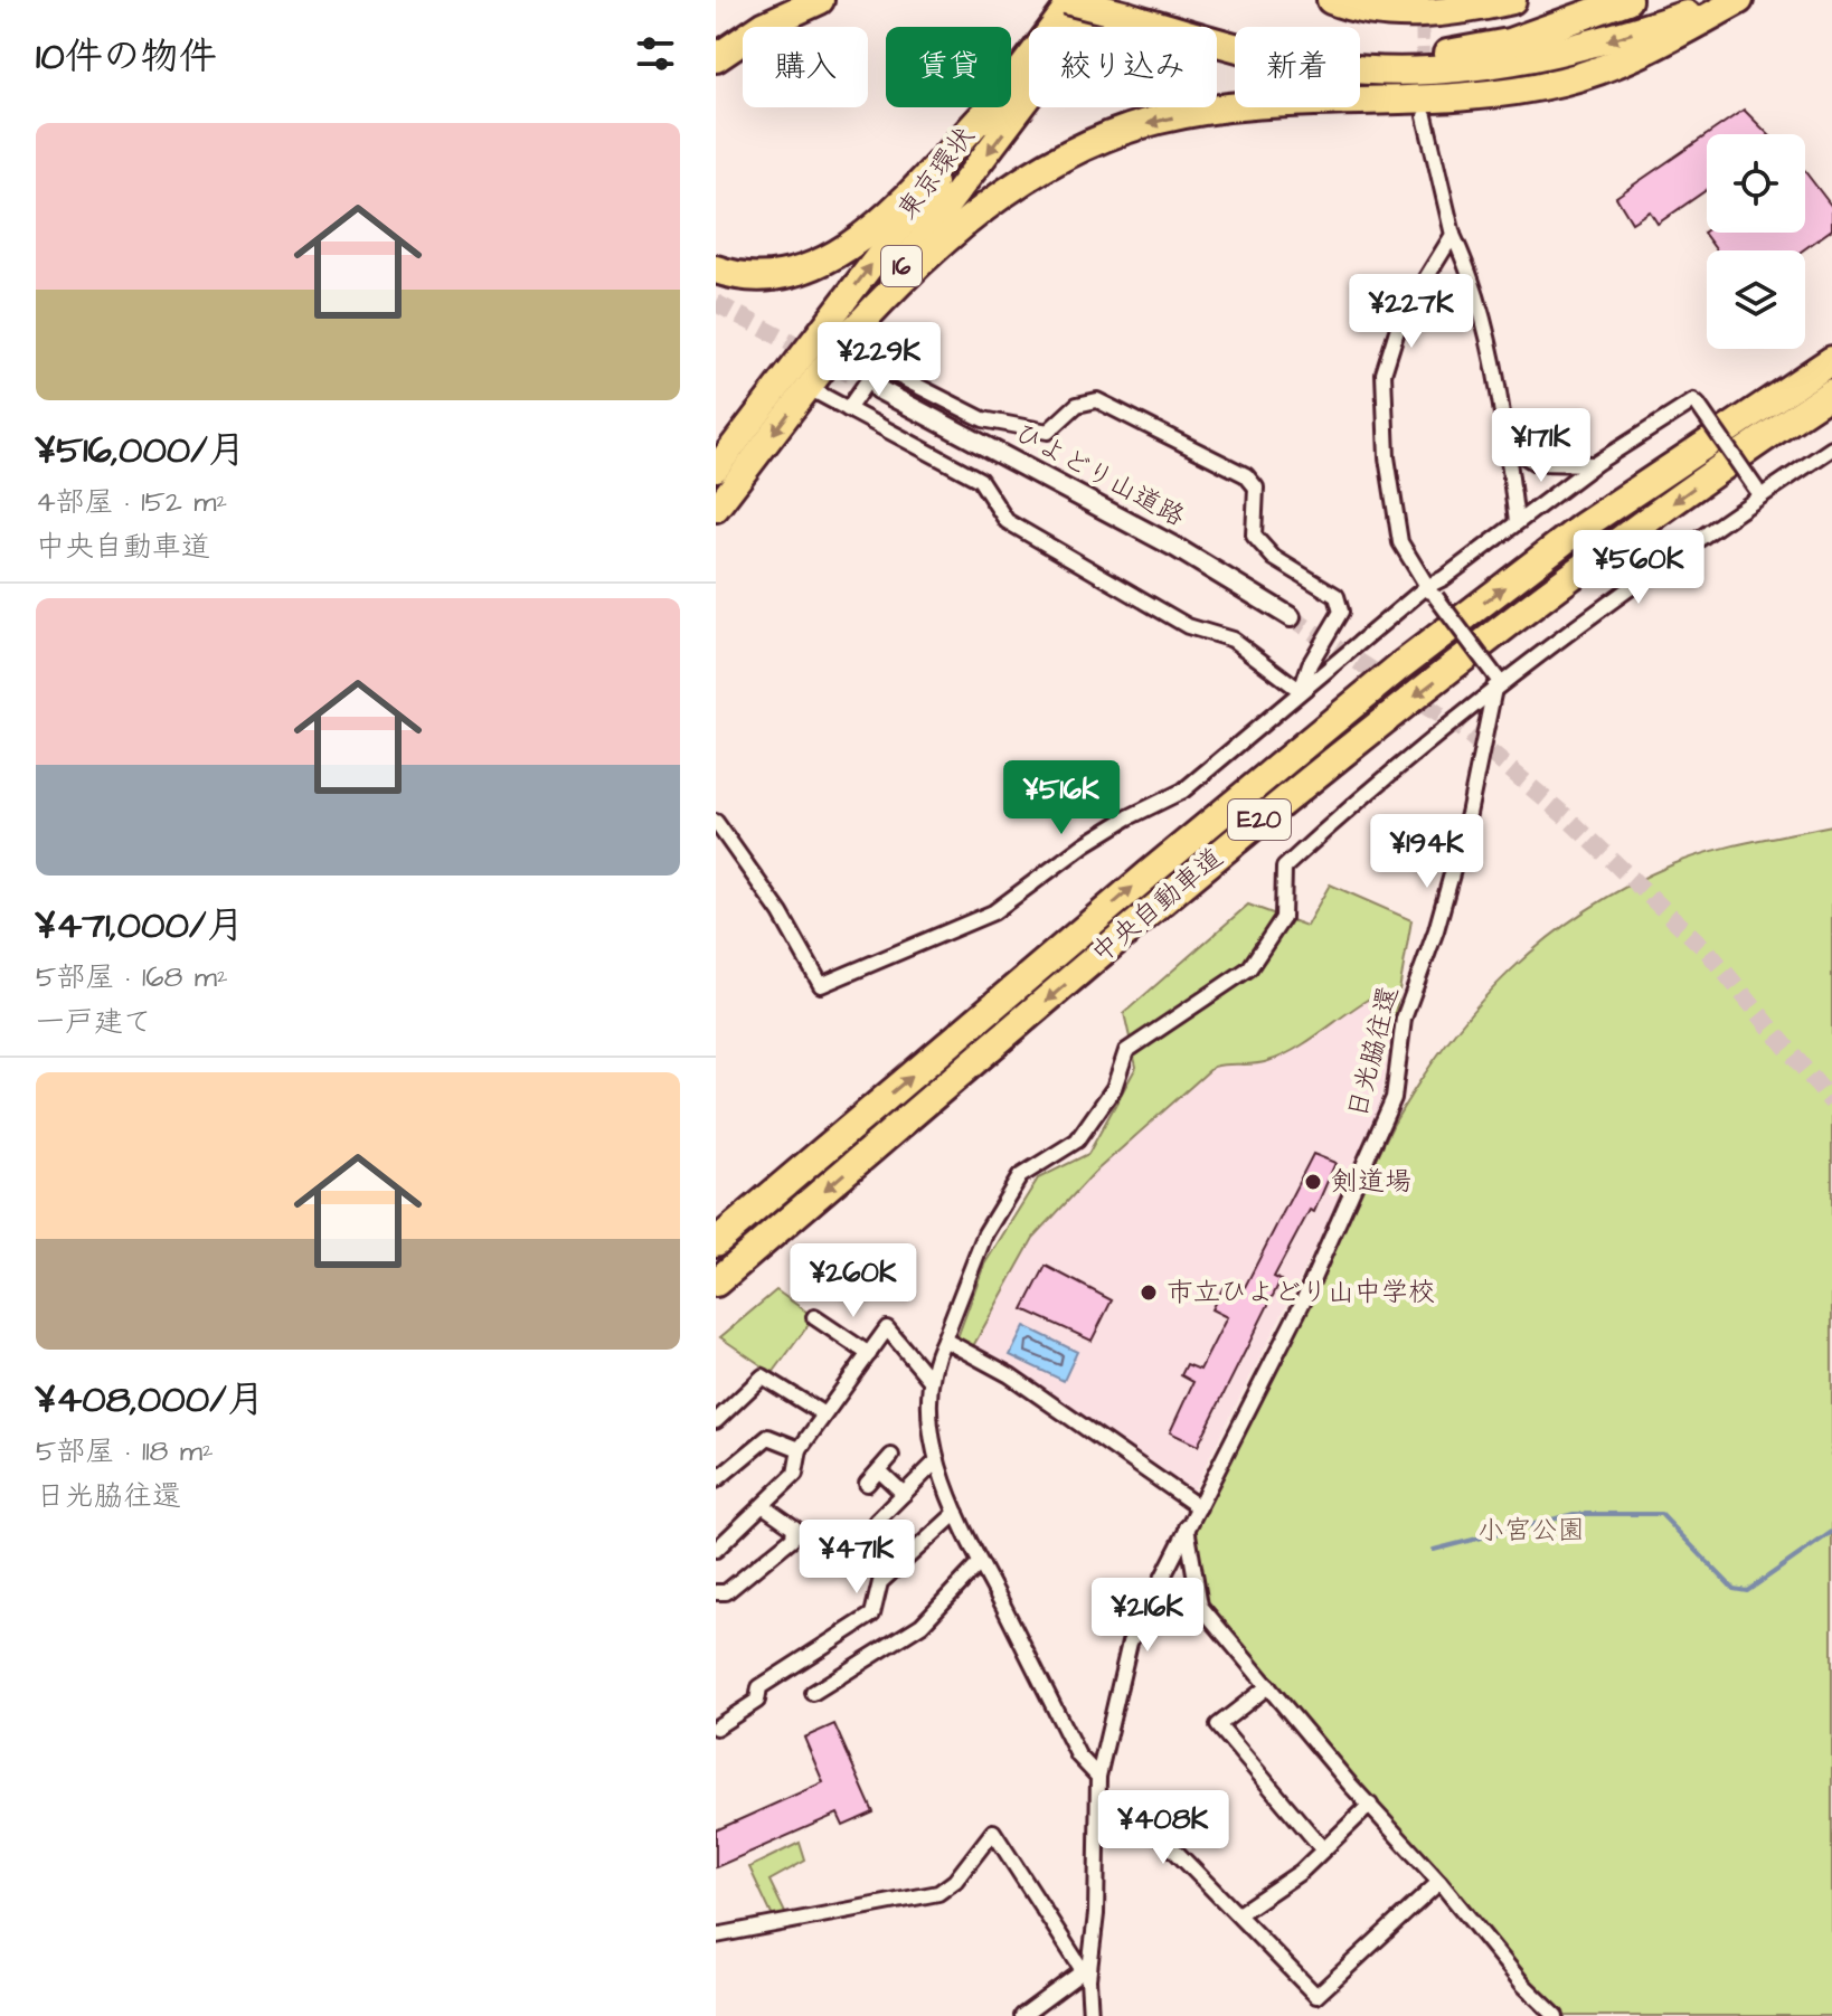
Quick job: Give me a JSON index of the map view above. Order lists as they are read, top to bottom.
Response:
{
  "streets": {
    "highway": [
      "東京環状",
      "16",
      "E20",
      "中央自動車道"
    ],
    "street": ["ひよどり山道路", "日光脇往還"]
  },
  "parks": ["小宮公園"],
  "places": ["剣道場", "市立ひよどり山中学校"],
  "page": {
    "heading": "10件の物件",
    "chip": [
      "購入",
      "賃貸",
      "絞り込み",
      "新着"
    ],
    "list": [
      {
        "name": "¥516,000/月",
        "note": "4部屋 · 152 m² · 中央自動車道"
      },
      {
        "name": "¥471,000/月",
        "note": "5部屋 · 168 m² · 一戸建て"
      },
      {
        "name": "¥408,000/月",
        "note": "5部屋 · 118 m² · 日光脇往還"
      }
    ],
    "price": [
      "¥227K",
      "¥229K",
      "¥171K",
      "¥560K",
      "¥516K",
      "¥194K",
      "¥260K",
      "¥471K",
      "¥216K",
      "¥408K"
    ]
  }
}
